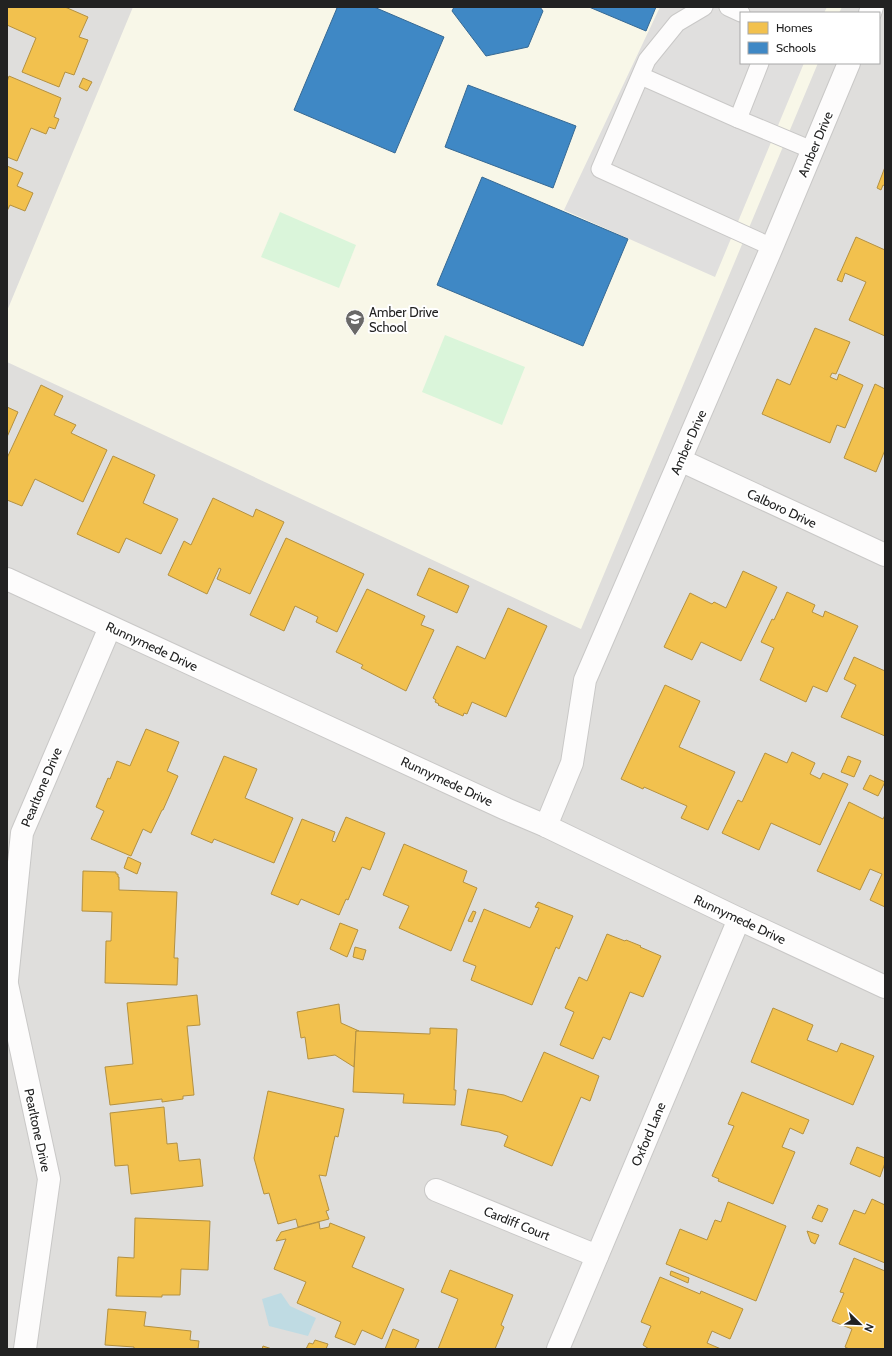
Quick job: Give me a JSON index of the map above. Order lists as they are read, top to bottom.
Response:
{
  "streets": {
    "street": [
      "Amber Drive",
      "Calboro Drive",
      "Runnymede Drive",
      "Pearltone Drive",
      "Oxford Lane",
      "Cardiff Court"
    ]
  },
  "crossings": [
    ["Amber Drive", "Calboro Drive"],
    ["Amber Drive", "Runnymede Drive"],
    ["Runnymede Drive", "Pearltone Drive"],
    ["Runnymede Drive", "Oxford Lane"],
    ["Oxford Lane", "Cardiff Court"]
  ],
  "places": {
    "school or university": ["Amber Drive School"]
  },
  "legend": ["Homes", "Schools"],
  "north": "bottom right"
}
